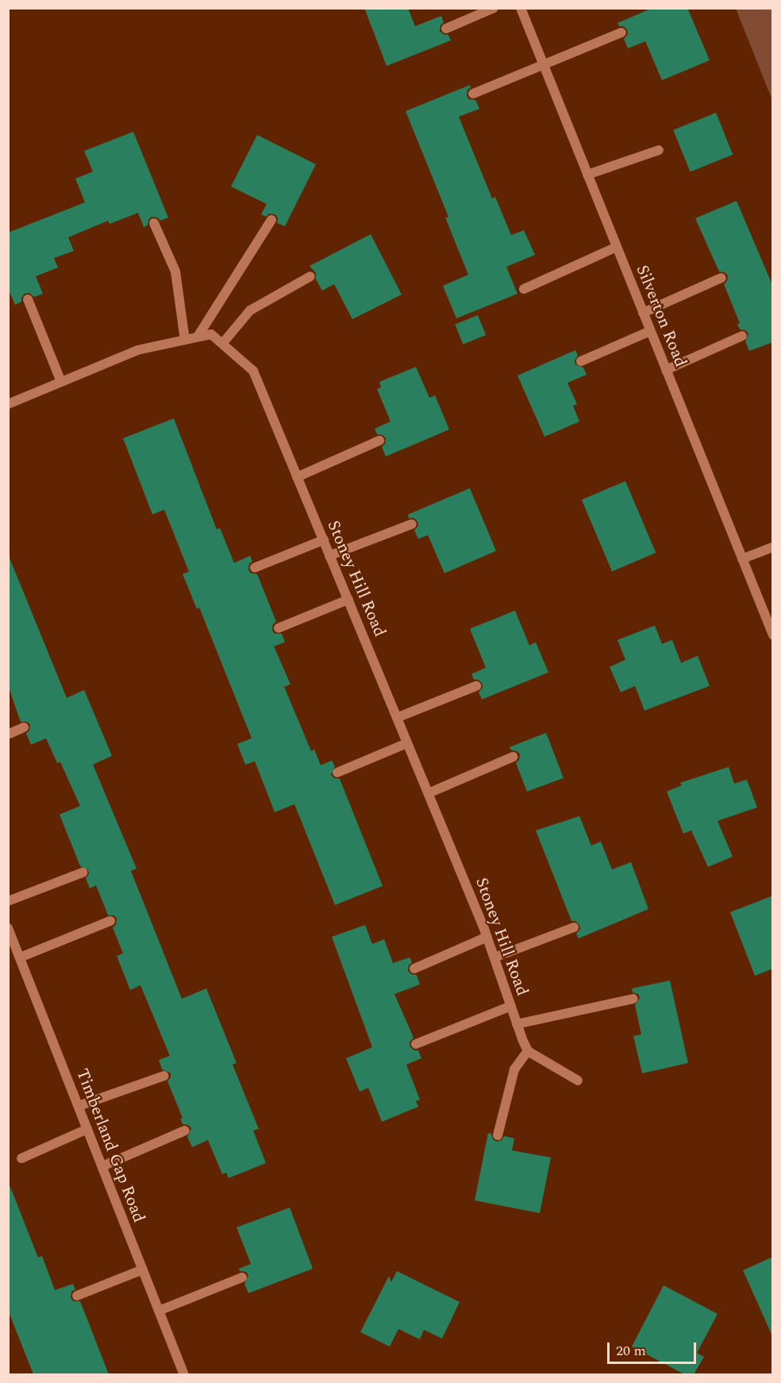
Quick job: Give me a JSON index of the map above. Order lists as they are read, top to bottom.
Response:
{
  "streets": {
    "street": ["Silverton Road", "Stoney Hill Road", "Timberland Gap Road"]
  },
  "scale_bar": "20 m"
}
